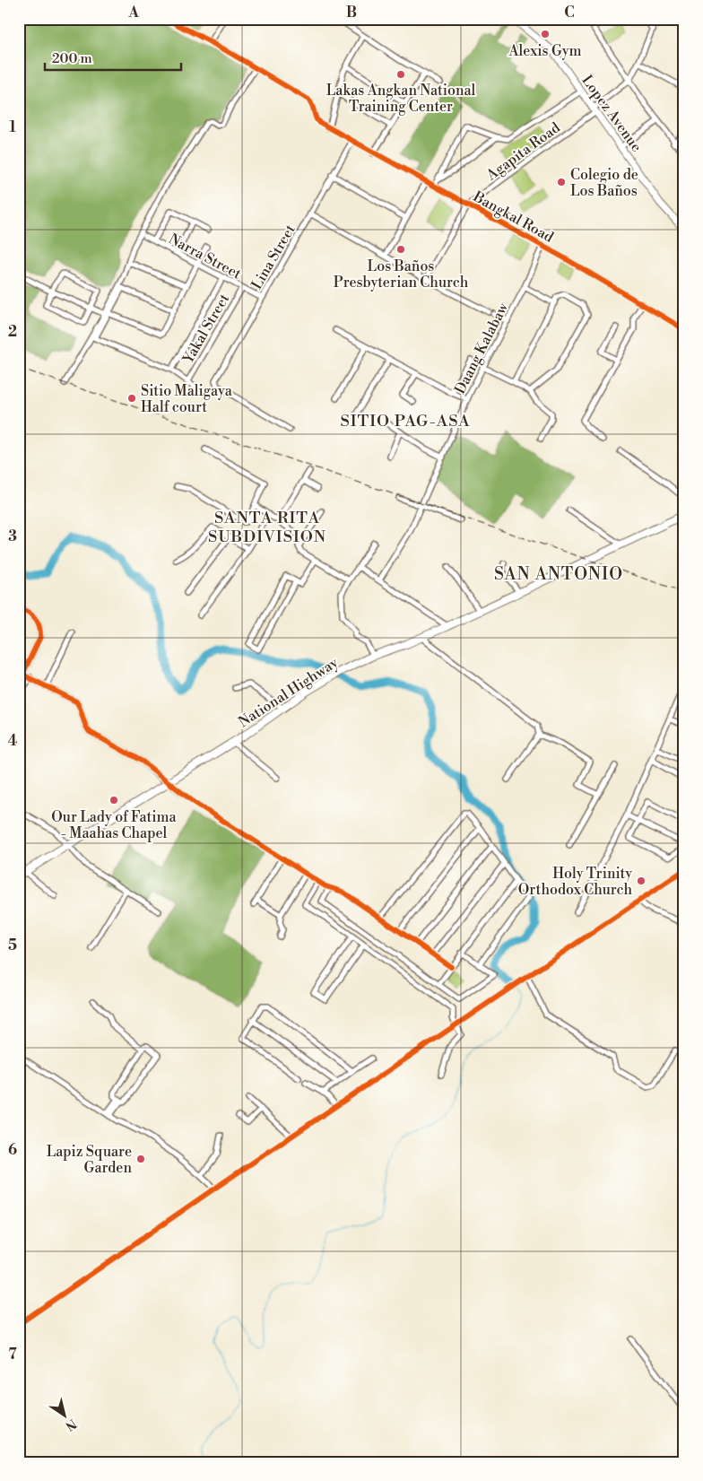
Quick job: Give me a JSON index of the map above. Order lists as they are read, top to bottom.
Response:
{
  "streets": {
    "main road": ["Lopez Avenue", "National Highway"],
    "street": [
      "Agapita Road",
      "Bangkal Road",
      "Narra Street",
      "Lina Street",
      "Yakal Street",
      "Daang Kalabaw"
    ]
  },
  "crossings": [
    ["Lopez Avenue", "Agapita Road"],
    ["Agapita Road", "Bangkal Road"],
    ["Bangkal Road", "Lina Street"],
    ["Bangkal Road", "Daang Kalabaw"],
    ["Narra Street", "Lina Street"],
    ["Narra Street", "Yakal Street"]
  ],
  "districts": ["SITIO PAG-ASA", "SANTA RITA SUBDIVISION", "SAN ANTONIO"],
  "places": [
    "Alexis Gym",
    "Lakas Angkan National Training Center",
    "Colegio de Los Baños",
    "Los Baños Presbyterian Church",
    "Sitio Maligaya Half court",
    "Our Lady of Fatima - Maahas Chapel",
    "Holy Trinity Orthodox Church",
    "Lapiz Square Garden"
  ],
  "scale_bar": "200 m",
  "north": "bottom right",
  "grid": {
    "columns": ["A", "B", "C"],
    "rows": [
      "1",
      "2",
      "3",
      "4",
      "5",
      "6",
      "7"
    ]
  }
}
